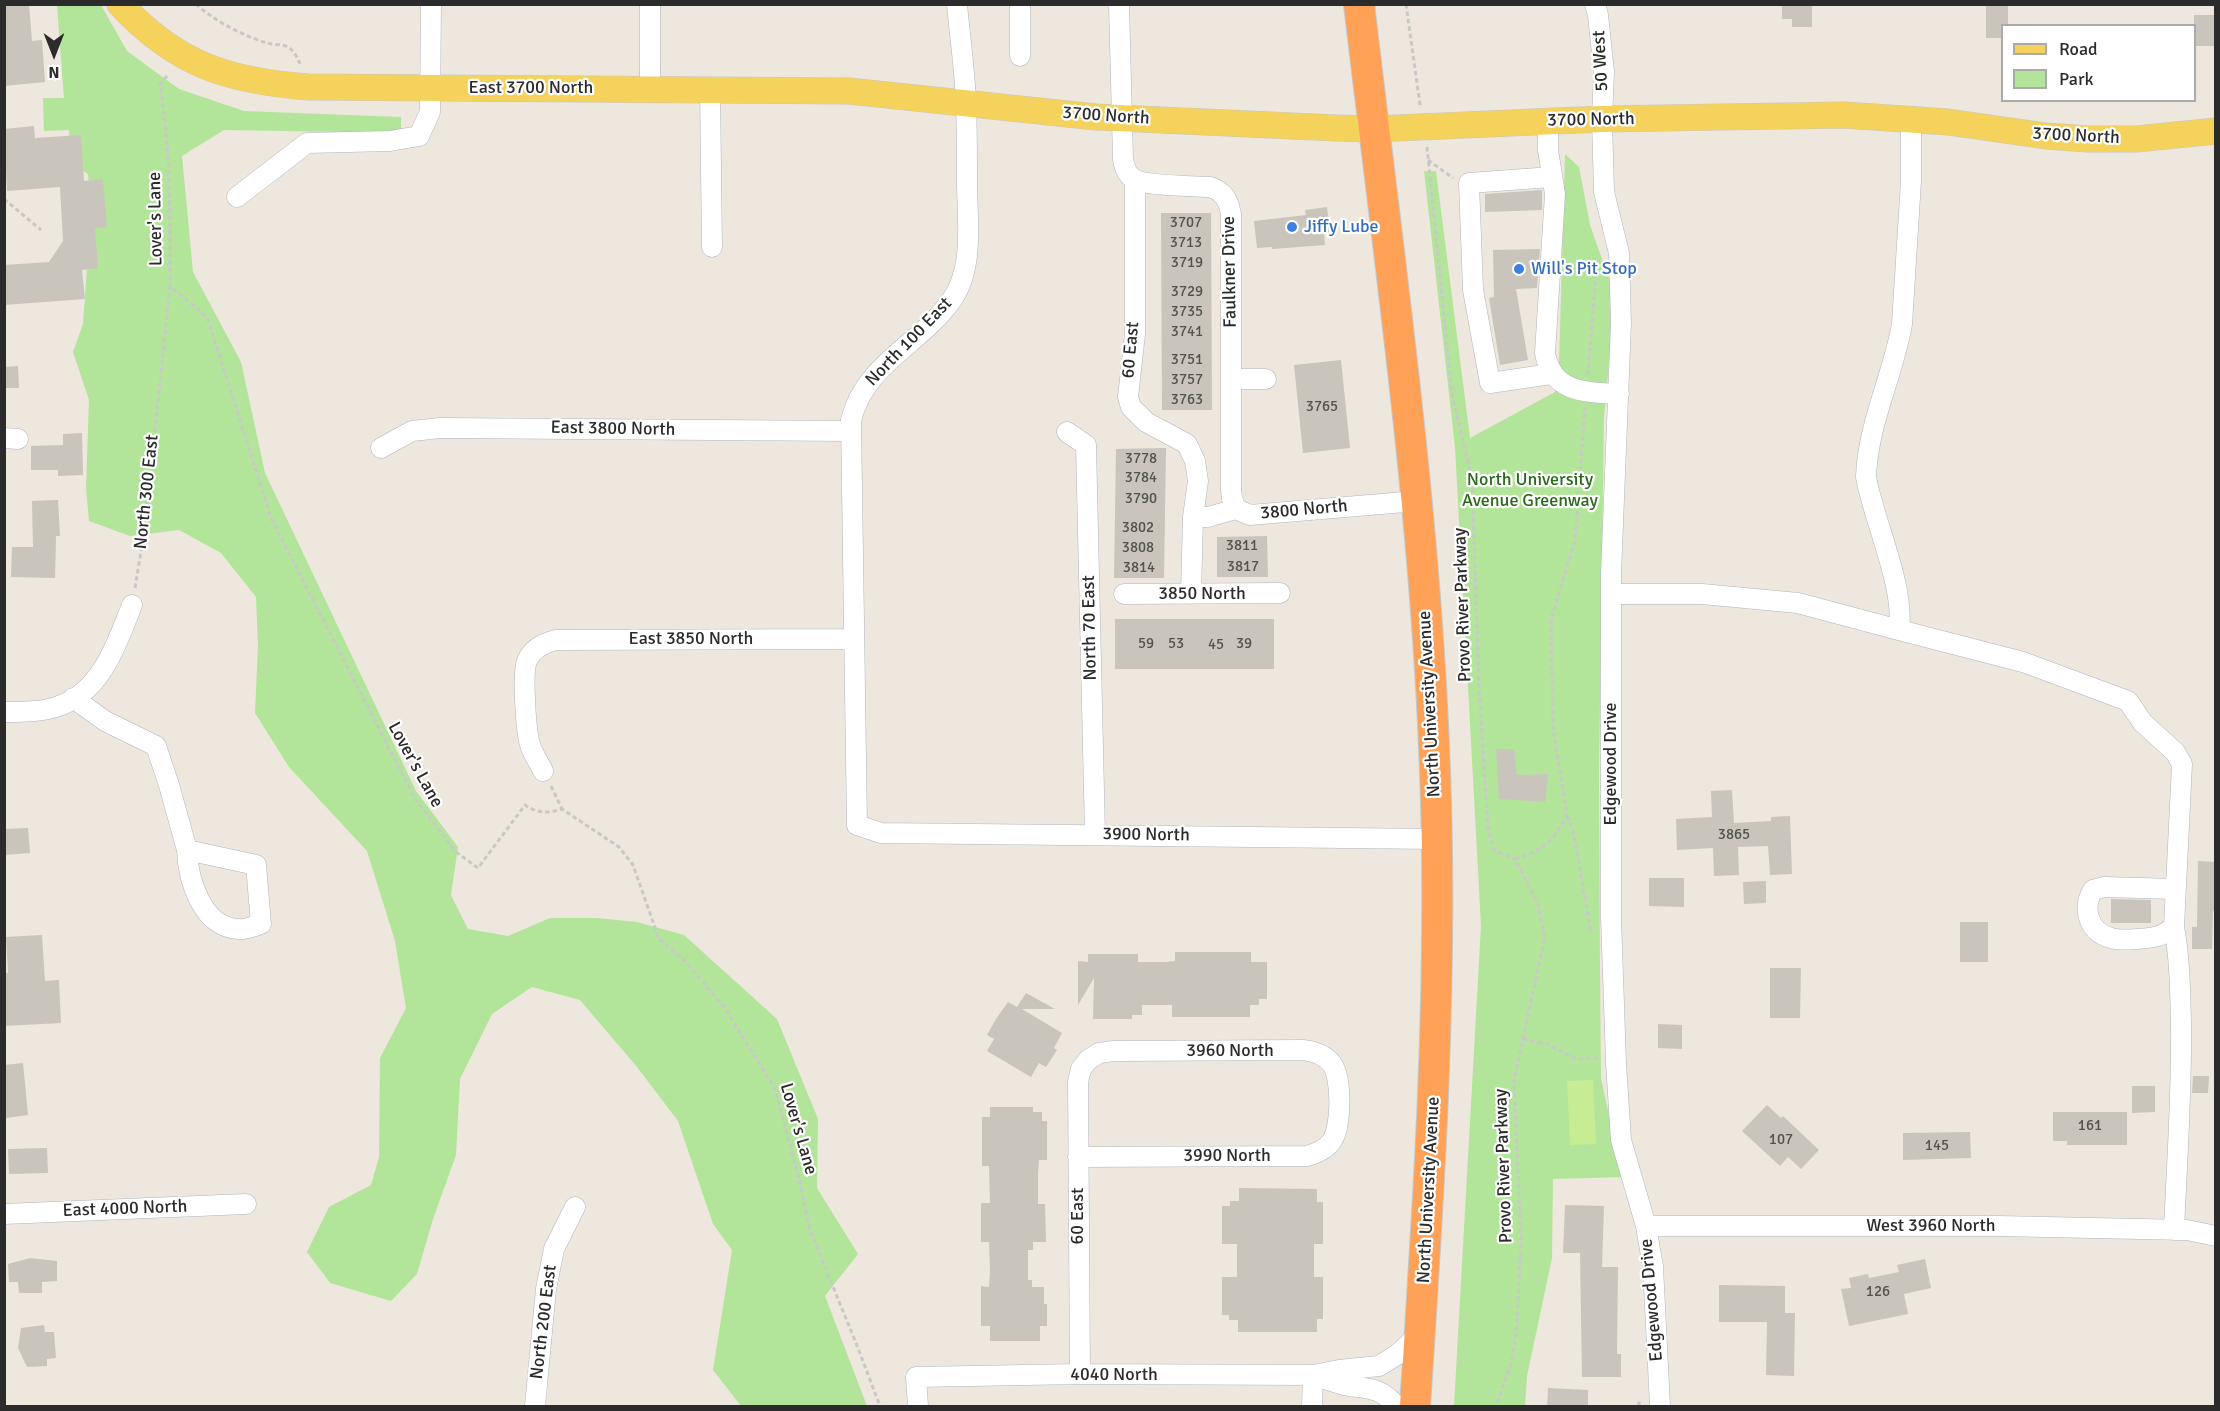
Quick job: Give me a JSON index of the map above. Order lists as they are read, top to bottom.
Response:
{
  "streets": {
    "highway": ["North University Avenue"],
    "main road": ["East 3700 North", "3700 North"],
    "street": [
      "50 West",
      "Faulkner Drive",
      "North 100 East",
      "60 East",
      "East 3800 North",
      "3800 North",
      "3850 North",
      "North 70 East",
      "East 3850 North",
      "Edgewood Drive",
      "3900 North",
      "3960 North",
      "3990 North",
      "East 4000 North",
      "West 3960 North",
      "North 200 East",
      "4040 North"
    ],
    "path": ["Lover's Lane", "North 300 East", "Provo River Parkway"]
  },
  "crossings": [
    ["50 West", "3700 North"],
    ["50 West", "Edgewood Drive"],
    ["East 3700 North", "3700 North"],
    ["East 3700 North", "North 100 East"],
    ["3700 North", "North 100 East"],
    ["3700 North", "Provo River Parkway"],
    ["3700 North", "North University Avenue"],
    ["3700 North", "Edgewood Drive"],
    ["Lover's Lane", "North 300 East"],
    ["Faulkner Drive", "60 East"],
    ["Faulkner Drive", "3800 North"],
    ["North 100 East", "East 3800 North"],
    ["North 100 East", "East 3850 North"],
    ["North 100 East", "3900 North"],
    ["60 East", "3800 North"],
    ["60 East", "3850 North"],
    ["60 East", "3960 North"],
    ["60 East", "3990 North"],
    ["60 East", "4040 North"],
    ["3800 North", "North University Avenue"],
    ["North 70 East", "3900 North"],
    ["North University Avenue", "3900 North"],
    ["North University Avenue", "4040 North"],
    ["Edgewood Drive", "West 3960 North"],
    ["3960 North", "3990 North"]
  ],
  "parks": ["North University Avenue Greenway"],
  "places": ["Jiffy Lube", "Will's Pit Stop"],
  "house_numbers": [
    "3707",
    "3713",
    "3719",
    "3729",
    "3735",
    "3741",
    "3751",
    "3757",
    "3763",
    "3765",
    "3778",
    "3784",
    "3790",
    "3802",
    "3811",
    "3808",
    "3817",
    "3814",
    "59",
    "53",
    "39",
    "45",
    "3865",
    "161",
    "107",
    "145",
    "126"
  ],
  "legend": ["Road", "Park"],
  "north": "bottom"
}
